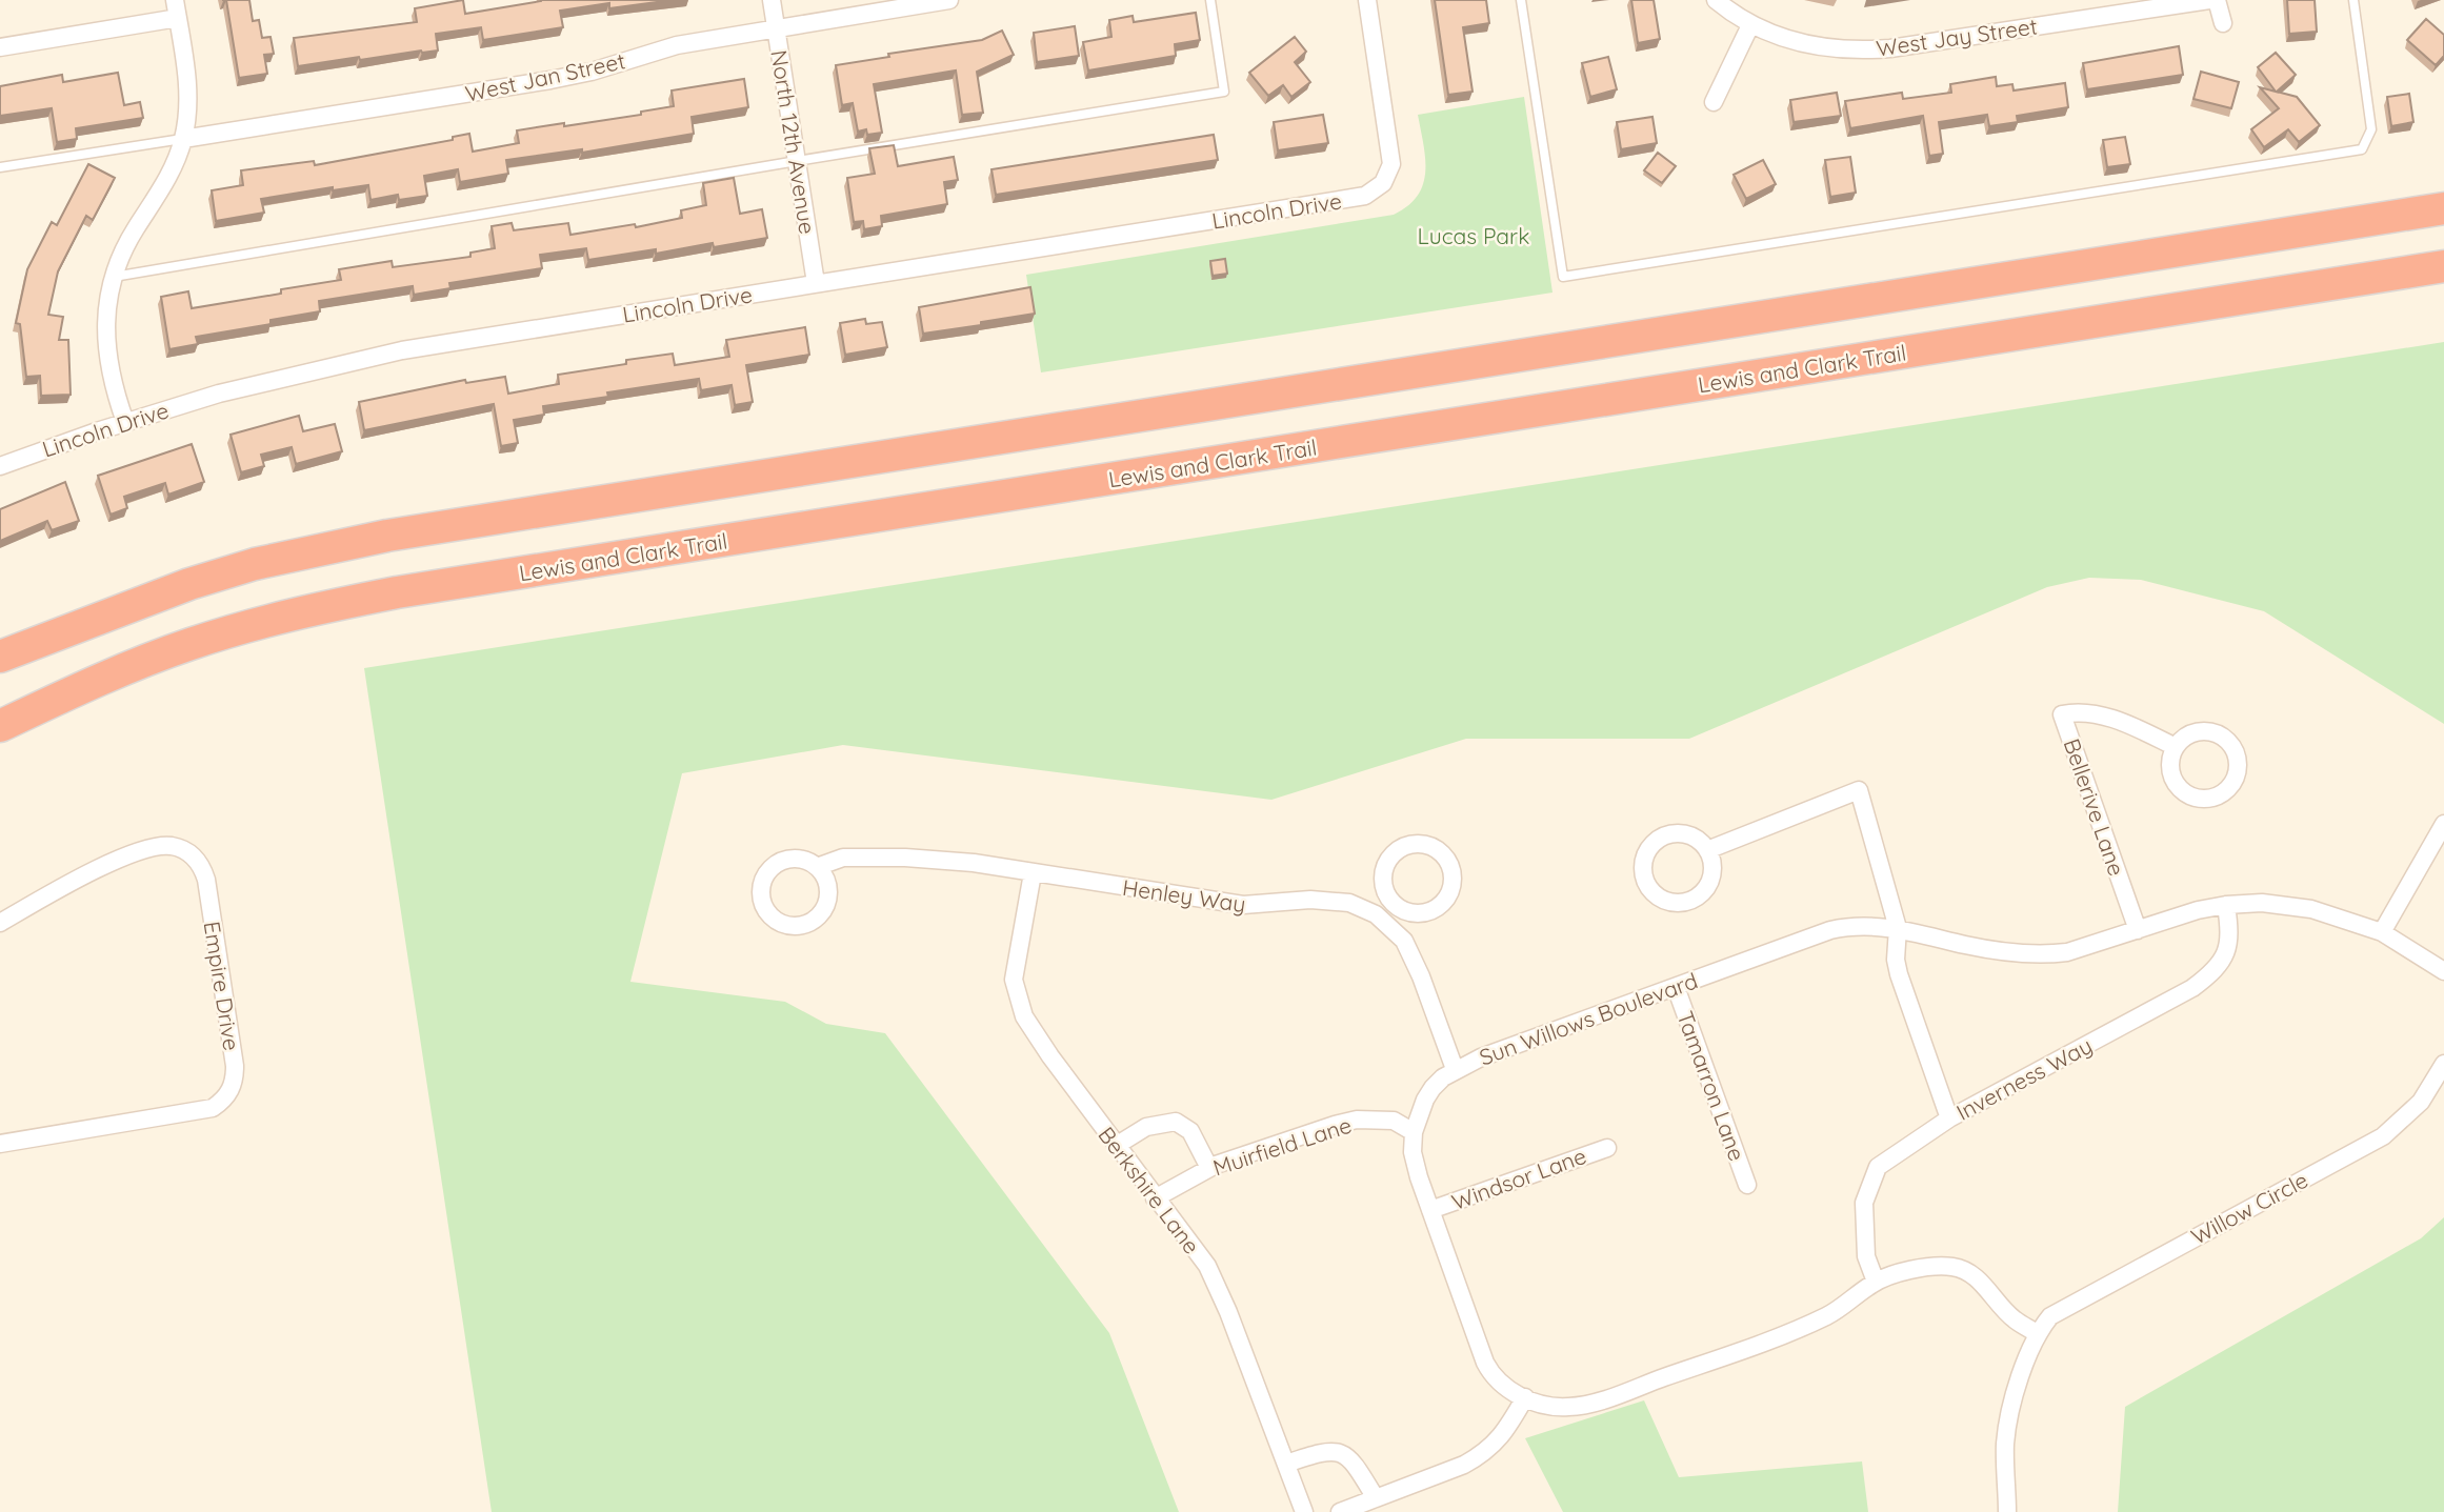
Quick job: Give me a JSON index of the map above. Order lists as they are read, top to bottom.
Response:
{
  "streets": {
    "highway": ["Lewis and Clark Trail"],
    "street": [
      "West Jay Street",
      "West Jan Street",
      "North 12th Avenue",
      "Lincoln Drive",
      "Bellerive Lane",
      "Henley Way",
      "Empire Drive",
      "Sun Willows Boulevard",
      "Inverness Way",
      "Tamarron Lane",
      "Muirfield Lane",
      "Windsor Lane",
      "Berkshire Lane",
      "Willow Circle"
    ]
  },
  "crossings": [
    ["West Jan Street", "North 12th Avenue"],
    ["North 12th Avenue", "Lincoln Drive"],
    ["Bellerive Lane", "Sun Willows Boulevard"],
    ["Henley Way", "Sun Willows Boulevard"],
    ["Henley Way", "Berkshire Lane"],
    ["Sun Willows Boulevard", "Inverness Way"],
    ["Sun Willows Boulevard", "Tamarron Lane"],
    ["Sun Willows Boulevard", "Muirfield Lane"],
    ["Sun Willows Boulevard", "Windsor Lane"],
    ["Sun Willows Boulevard", "Willow Circle"],
    ["Muirfield Lane", "Berkshire Lane"]
  ],
  "parks": ["Lucas Park"]
}
